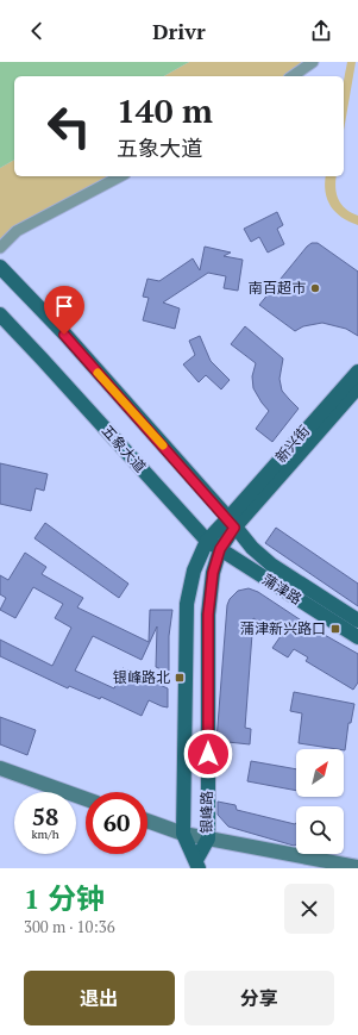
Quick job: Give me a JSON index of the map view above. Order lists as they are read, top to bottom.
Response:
{
  "streets": {
    "main road": [
      "新兴街",
      "五象大道",
      "蒲津路",
      "银峰路"
    ]
  },
  "crossings": [
    ["新兴街", "蒲津路"],
    ["新兴街", "银峰路"],
    ["五象大道", "蒲津路"],
    ["五象大道", "银峰路"],
    ["蒲津路", "银峰路"]
  ],
  "places": {
    "other": ["南百超市"],
    "transit": ["蒲津新兴路口", "银峰路北"]
  },
  "north": "top right",
  "page": {
    "header": "Drivr",
    "turn": ["140 m", "五象大道"],
    "speed": "58 km/h",
    "limit": "60",
    "heading": ["1 分钟", "300 m · 10:36"],
    "buttons": ["退出", "分享"]
  }
}
